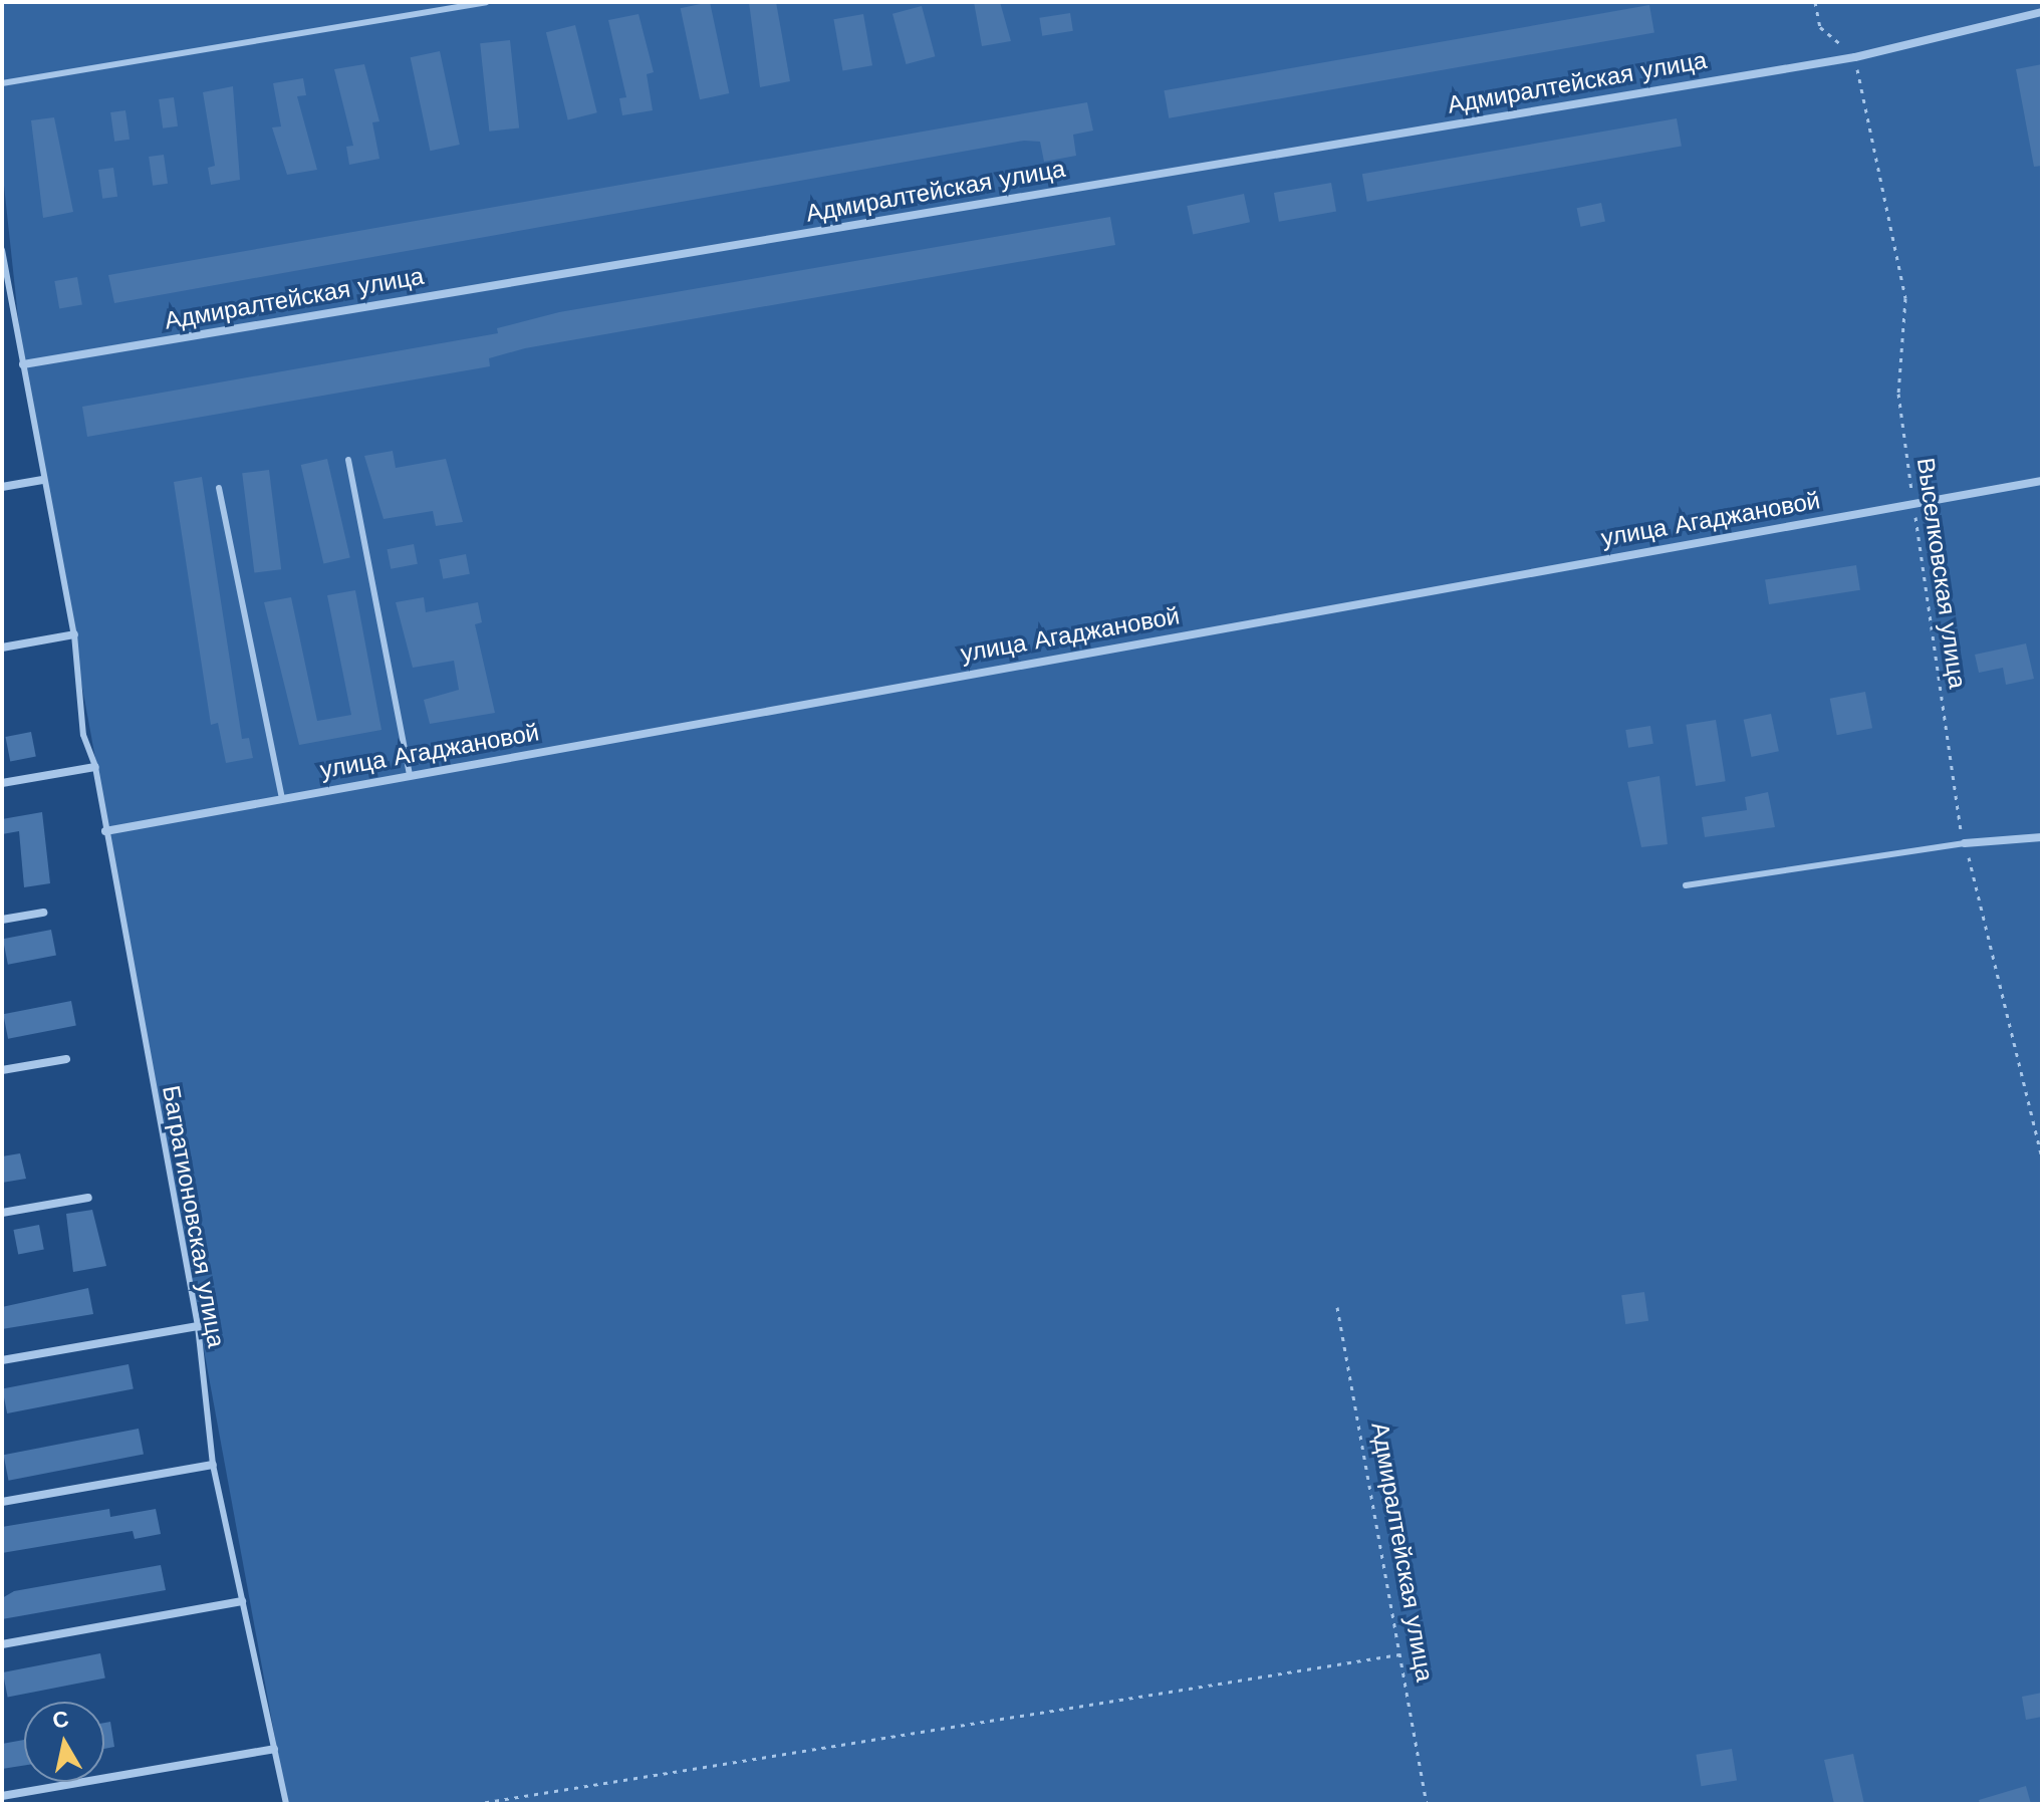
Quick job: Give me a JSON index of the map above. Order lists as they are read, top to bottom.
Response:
{
  "streets": {
    "street": ["Адмиралтейская улица", "улица Агаджановой"],
    "lane": ["Багратионовская улица"],
    "path": ["Выселковская улица"]
  },
  "crossings": [
    ["Адмиралтейская улица", "Выселковская улица"],
    ["Адмиралтейская улица", "Багратионовская улица"],
    ["улица Агаджановой", "Выселковская улица"],
    ["улица Агаджановой", "Багратионовская улица"]
  ],
  "north": "top"
}
